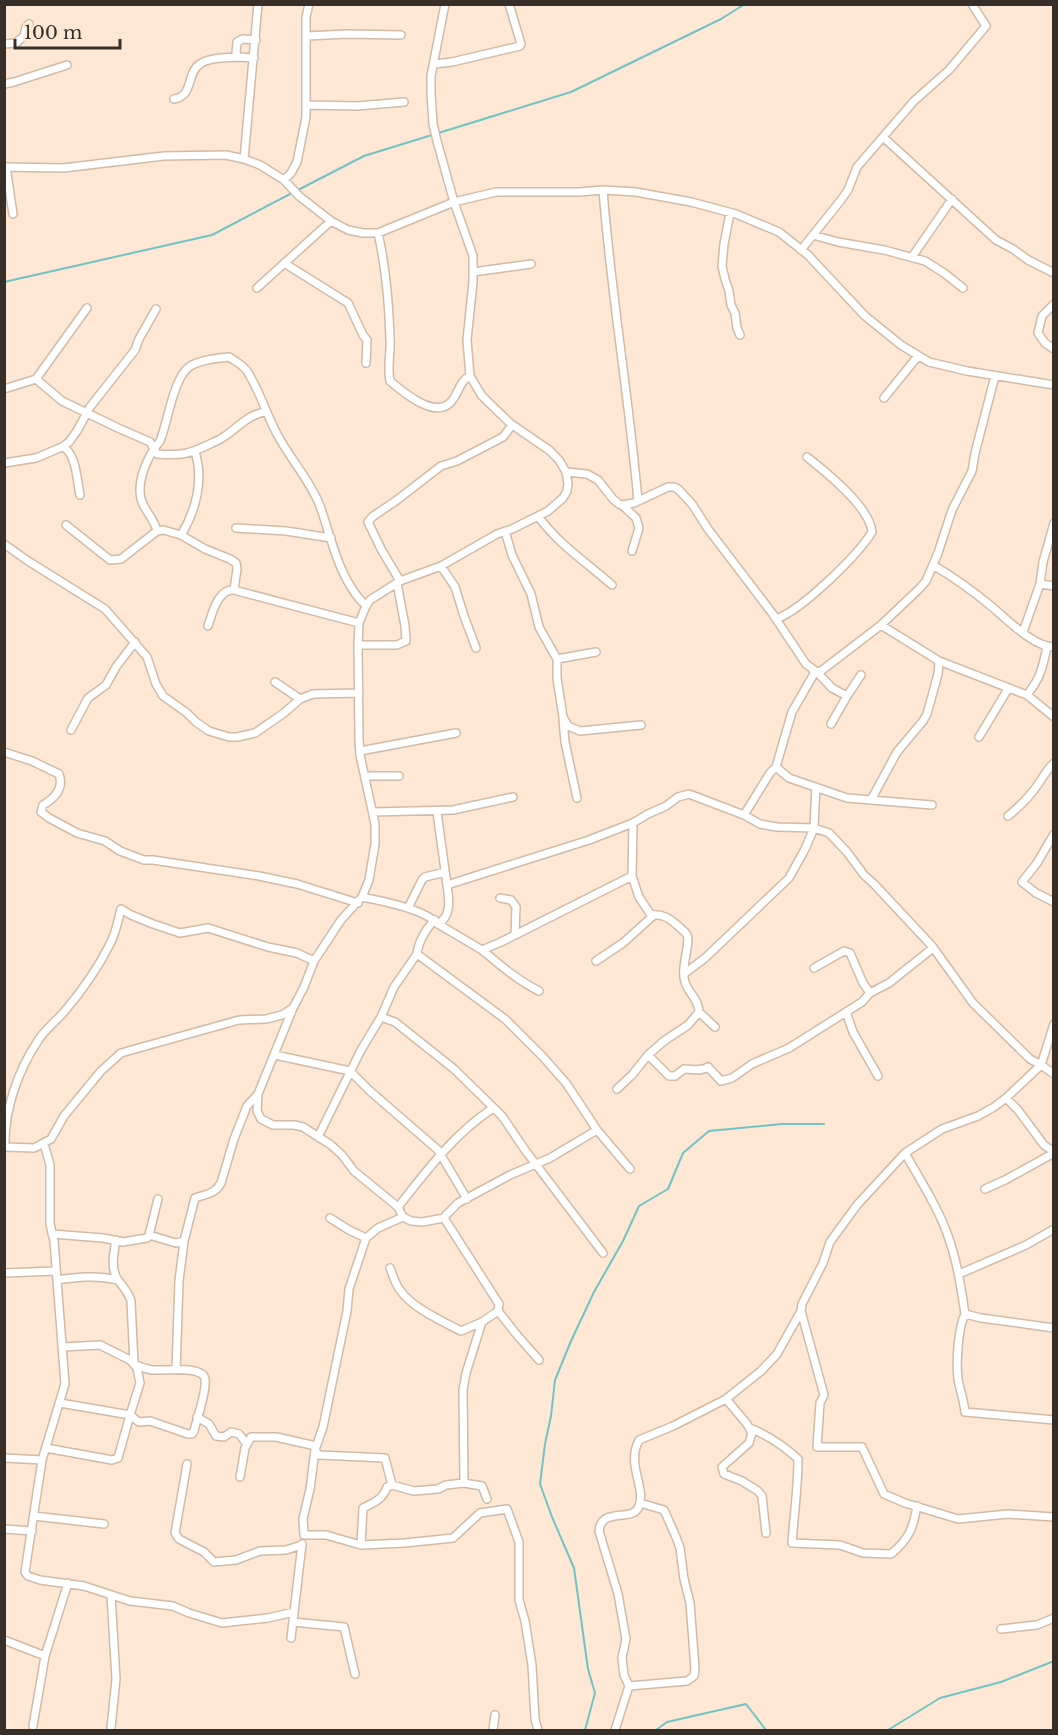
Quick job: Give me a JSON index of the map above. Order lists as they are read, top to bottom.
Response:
{
  "scale_bar": "100 m"
}
